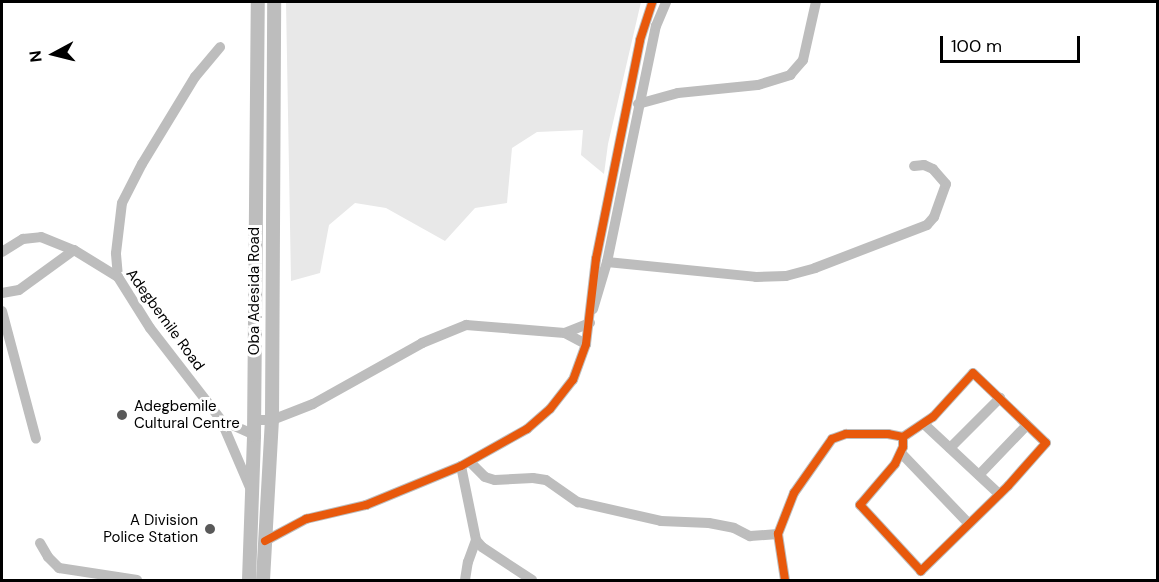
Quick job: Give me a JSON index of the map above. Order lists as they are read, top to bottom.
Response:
{
  "streets": {
    "main road": ["Oba Adesida Road"],
    "street": ["Adegbemile Road"]
  },
  "places": ["Adegbemile Cultural Centre", "A Division Police Station"],
  "scale_bar": "100 m",
  "north": "left"
}
